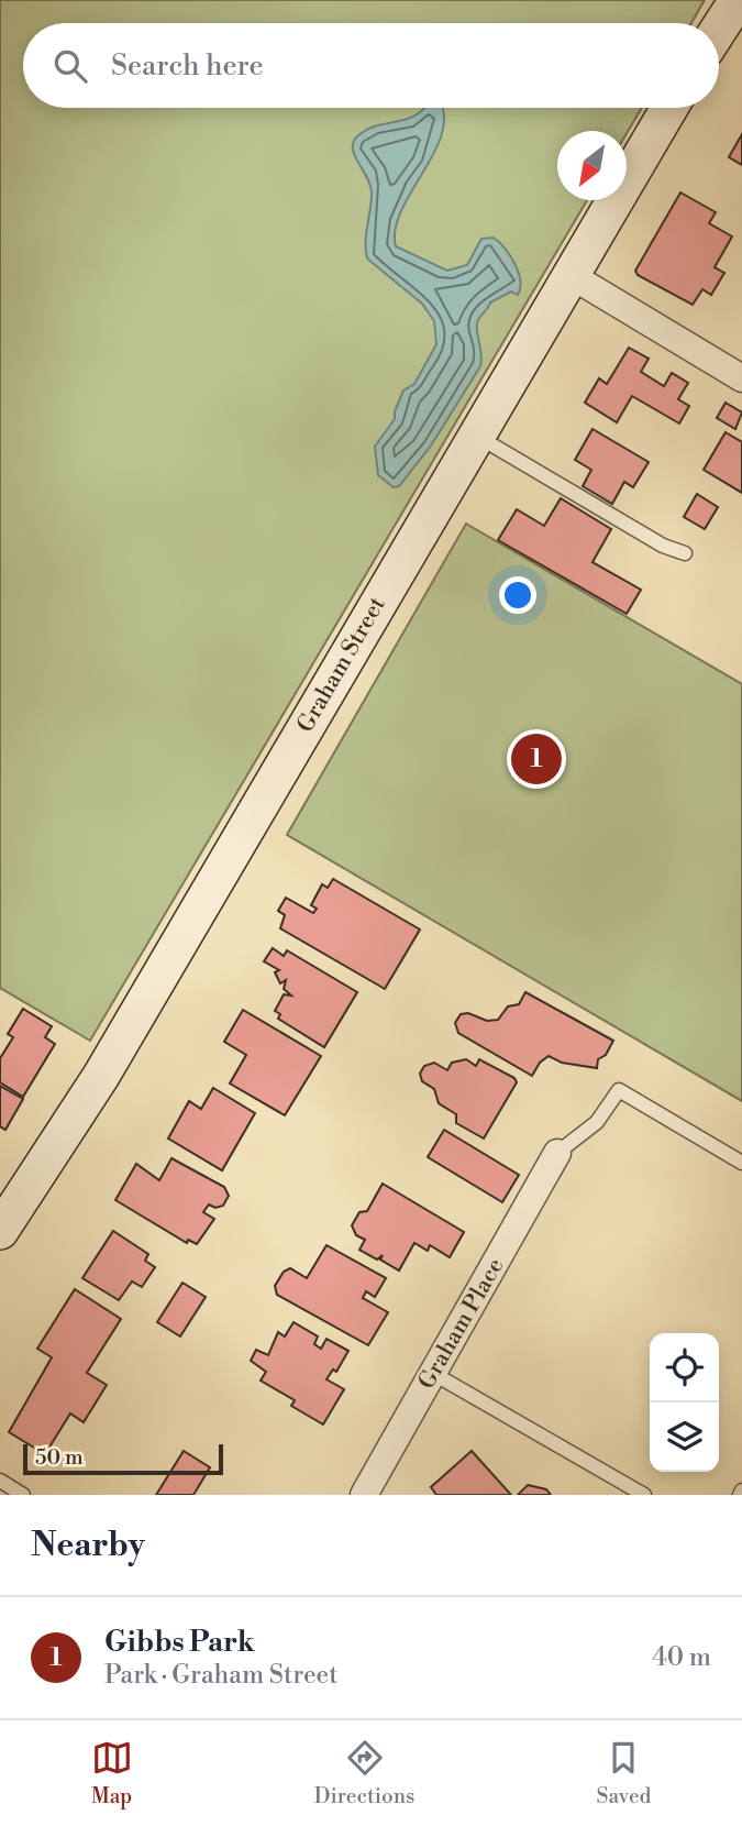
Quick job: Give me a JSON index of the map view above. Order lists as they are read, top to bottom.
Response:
{
  "streets": {
    "street": ["Graham Street", "Graham Place"]
  },
  "scale_bar": "50 m",
  "north": "bottom left",
  "page": {
    "search": "Search here",
    "pins": "1",
    "scale": "50 m",
    "heading": "Nearby",
    "list": [
      {
        "mark": "1",
        "name": "Gibbs Park",
        "note": "Park · Graham Street",
        "value": "40 m"
      }
    ],
    "nav": ["Map", "Directions", "Saved"]
  }
}
